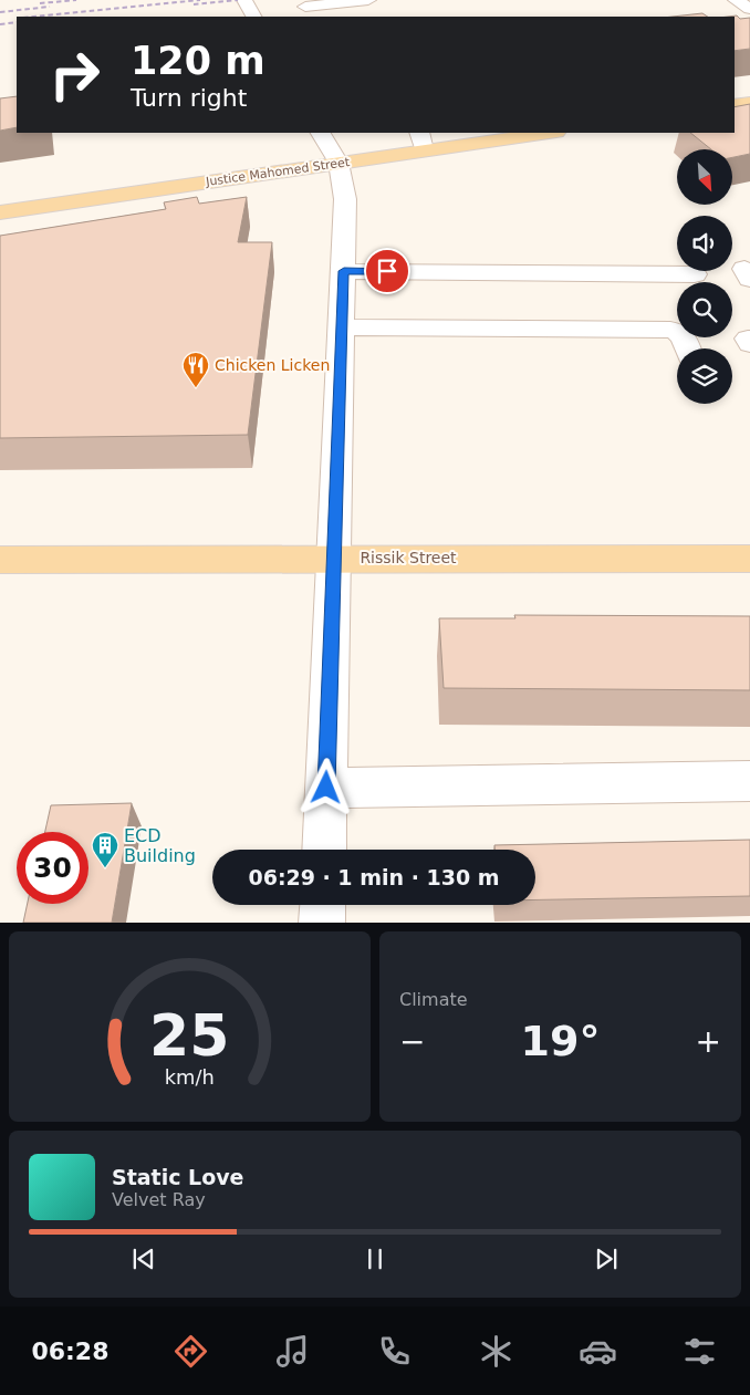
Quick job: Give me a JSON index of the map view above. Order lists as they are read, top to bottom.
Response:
{
  "streets": {
    "main road": ["Justice Mahomed Street", "Rissik Street"]
  },
  "places": {
    "restaurant": ["Chicken Licken"],
    "building": ["ECD Building"]
  },
  "north": "bottom right",
  "page": {
    "turn": ["120 m", "Turn right"],
    "limit": "30",
    "trip": "06:29 · 1 min · 130 m",
    "tile": "Climate",
    "heat": ["−", "19°", "+"],
    "song": ["Static Love", "Velvet Ray"],
    "tabs": "06:28",
    "gauge": ["25", "km/h"]
  }
}
